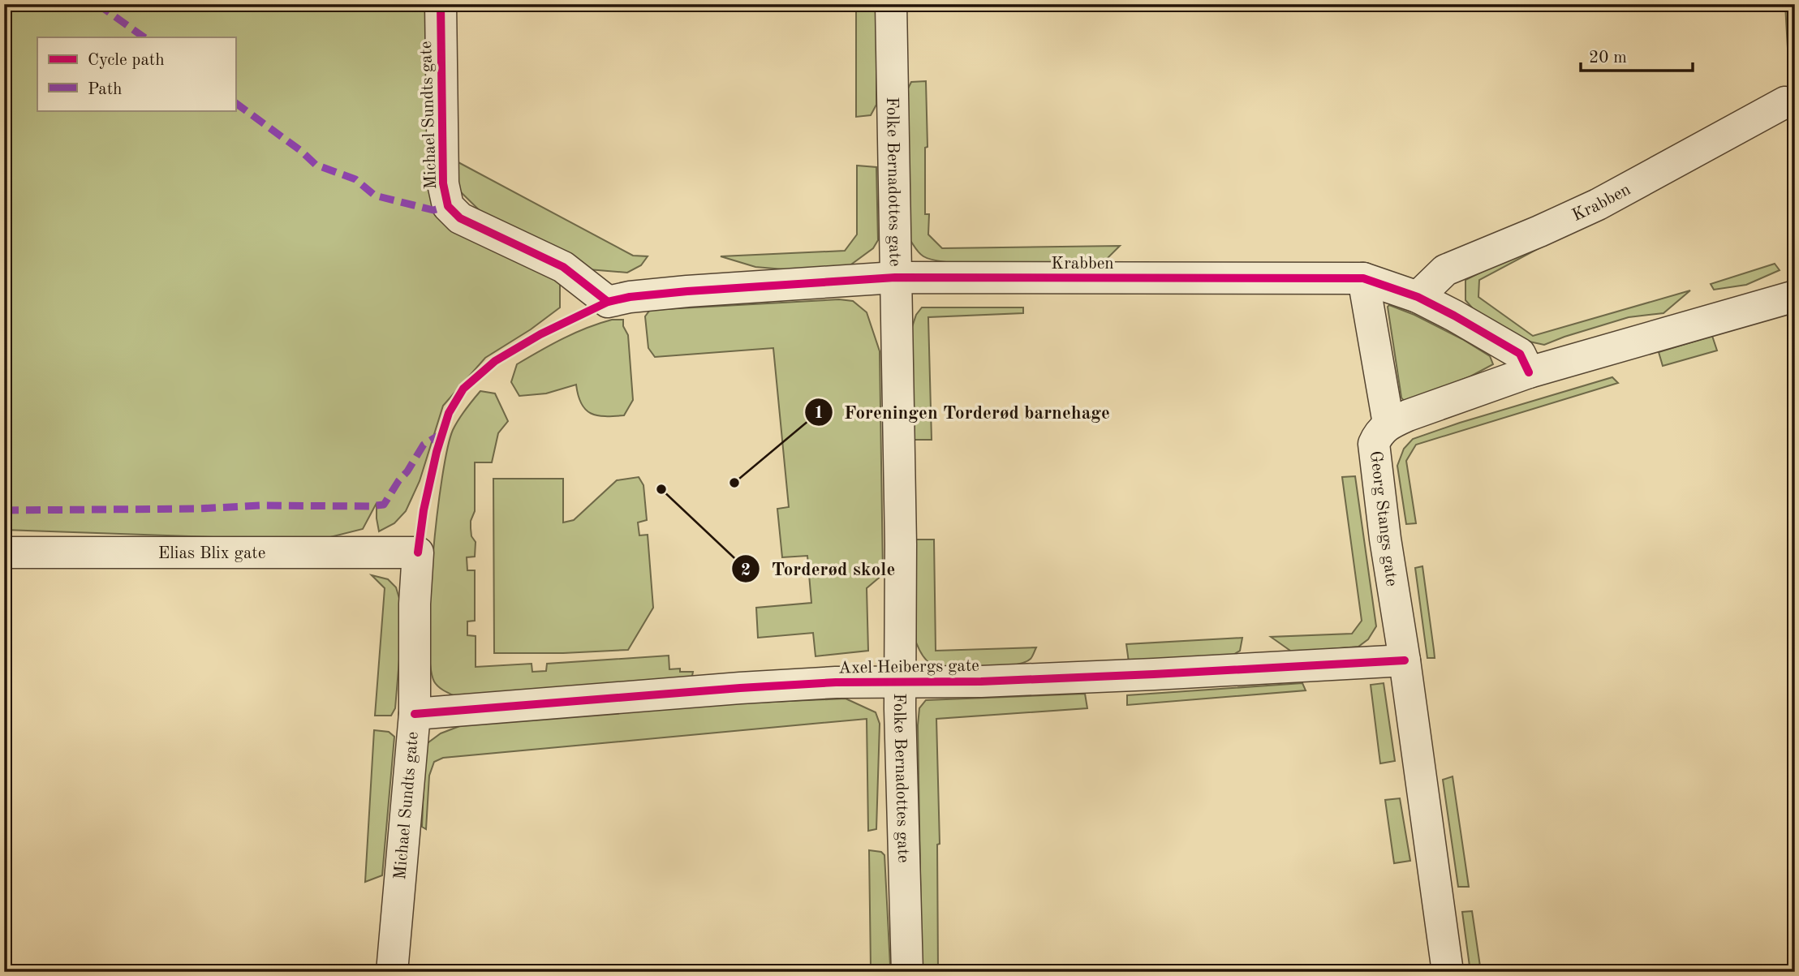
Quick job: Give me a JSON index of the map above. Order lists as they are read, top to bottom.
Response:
{
  "streets": {
    "street": [
      "Michael Sundts gate",
      "Folke Bernadottes gate",
      "Krabben",
      "Georg Stangs gate",
      "Elias Blix gate",
      "Axel Heibergs gate"
    ]
  },
  "crossings": [
    ["Michael Sundts gate", "Krabben"],
    ["Michael Sundts gate", "Elias Blix gate"],
    ["Michael Sundts gate", "Axel Heibergs gate"],
    ["Folke Bernadottes gate", "Krabben"],
    ["Folke Bernadottes gate", "Axel Heibergs gate"],
    ["Georg Stangs gate", "Axel Heibergs gate"]
  ],
  "places": ["Foreningen Torderød barnehage", "Torderød skole"],
  "legend": ["Cycle path", "Path"],
  "scale_bar": "20 m"
}
